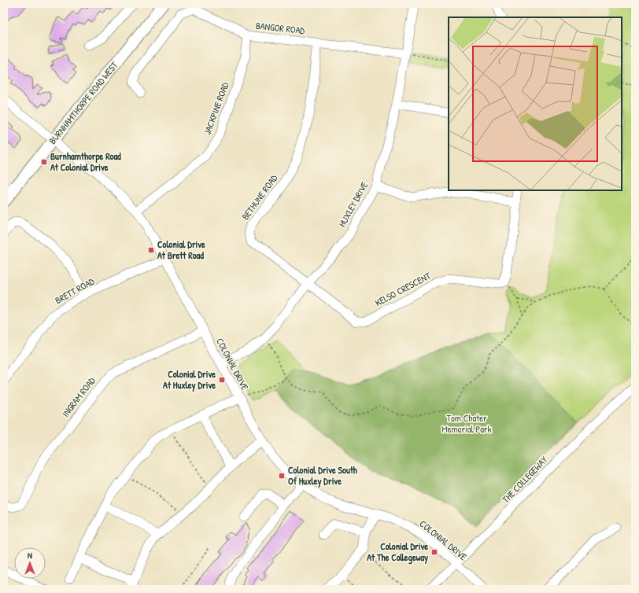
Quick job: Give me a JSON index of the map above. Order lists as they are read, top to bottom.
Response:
{
  "streets": {
    "main road": ["BURNHAMTHORPE ROAD WEST"],
    "street": [
      "BANGOR ROAD",
      "JACKPINE ROAD",
      "BETHUNE ROAD",
      "HUXLEY DRIVE",
      "KELSO CRESCENT",
      "BRETT ROAD",
      "COLONIAL DRIVE",
      "INGRAM ROAD",
      "THE COLLEGEWAY"
    ]
  },
  "crossings": [
    ["BANGOR ROAD", "JACKPINE ROAD"],
    ["BANGOR ROAD", "BETHUNE ROAD"],
    ["BANGOR ROAD", "HUXLEY DRIVE"],
    ["BURNHAMTHORPE ROAD WEST", "COLONIAL DRIVE"],
    ["JACKPINE ROAD", "COLONIAL DRIVE"],
    ["BETHUNE ROAD", "HUXLEY DRIVE"],
    ["BETHUNE ROAD", "KELSO CRESCENT"],
    ["HUXLEY DRIVE", "KELSO CRESCENT"],
    ["HUXLEY DRIVE", "COLONIAL DRIVE"],
    ["BRETT ROAD", "COLONIAL DRIVE"],
    ["COLONIAL DRIVE", "INGRAM ROAD"],
    ["COLONIAL DRIVE", "THE COLLEGEWAY"]
  ],
  "parks": ["Tom Chater Memorial Park"],
  "places": {
    "transit": [
      "Burnhamthorpe Road At Colonial Drive",
      "Colonial Drive At Brett Road",
      "Colonial Drive At Huxley Drive",
      "Colonial Drive South Of Huxley Drive",
      "Colonial Drive At The Collegeway"
    ]
  },
  "north": "top"
}
